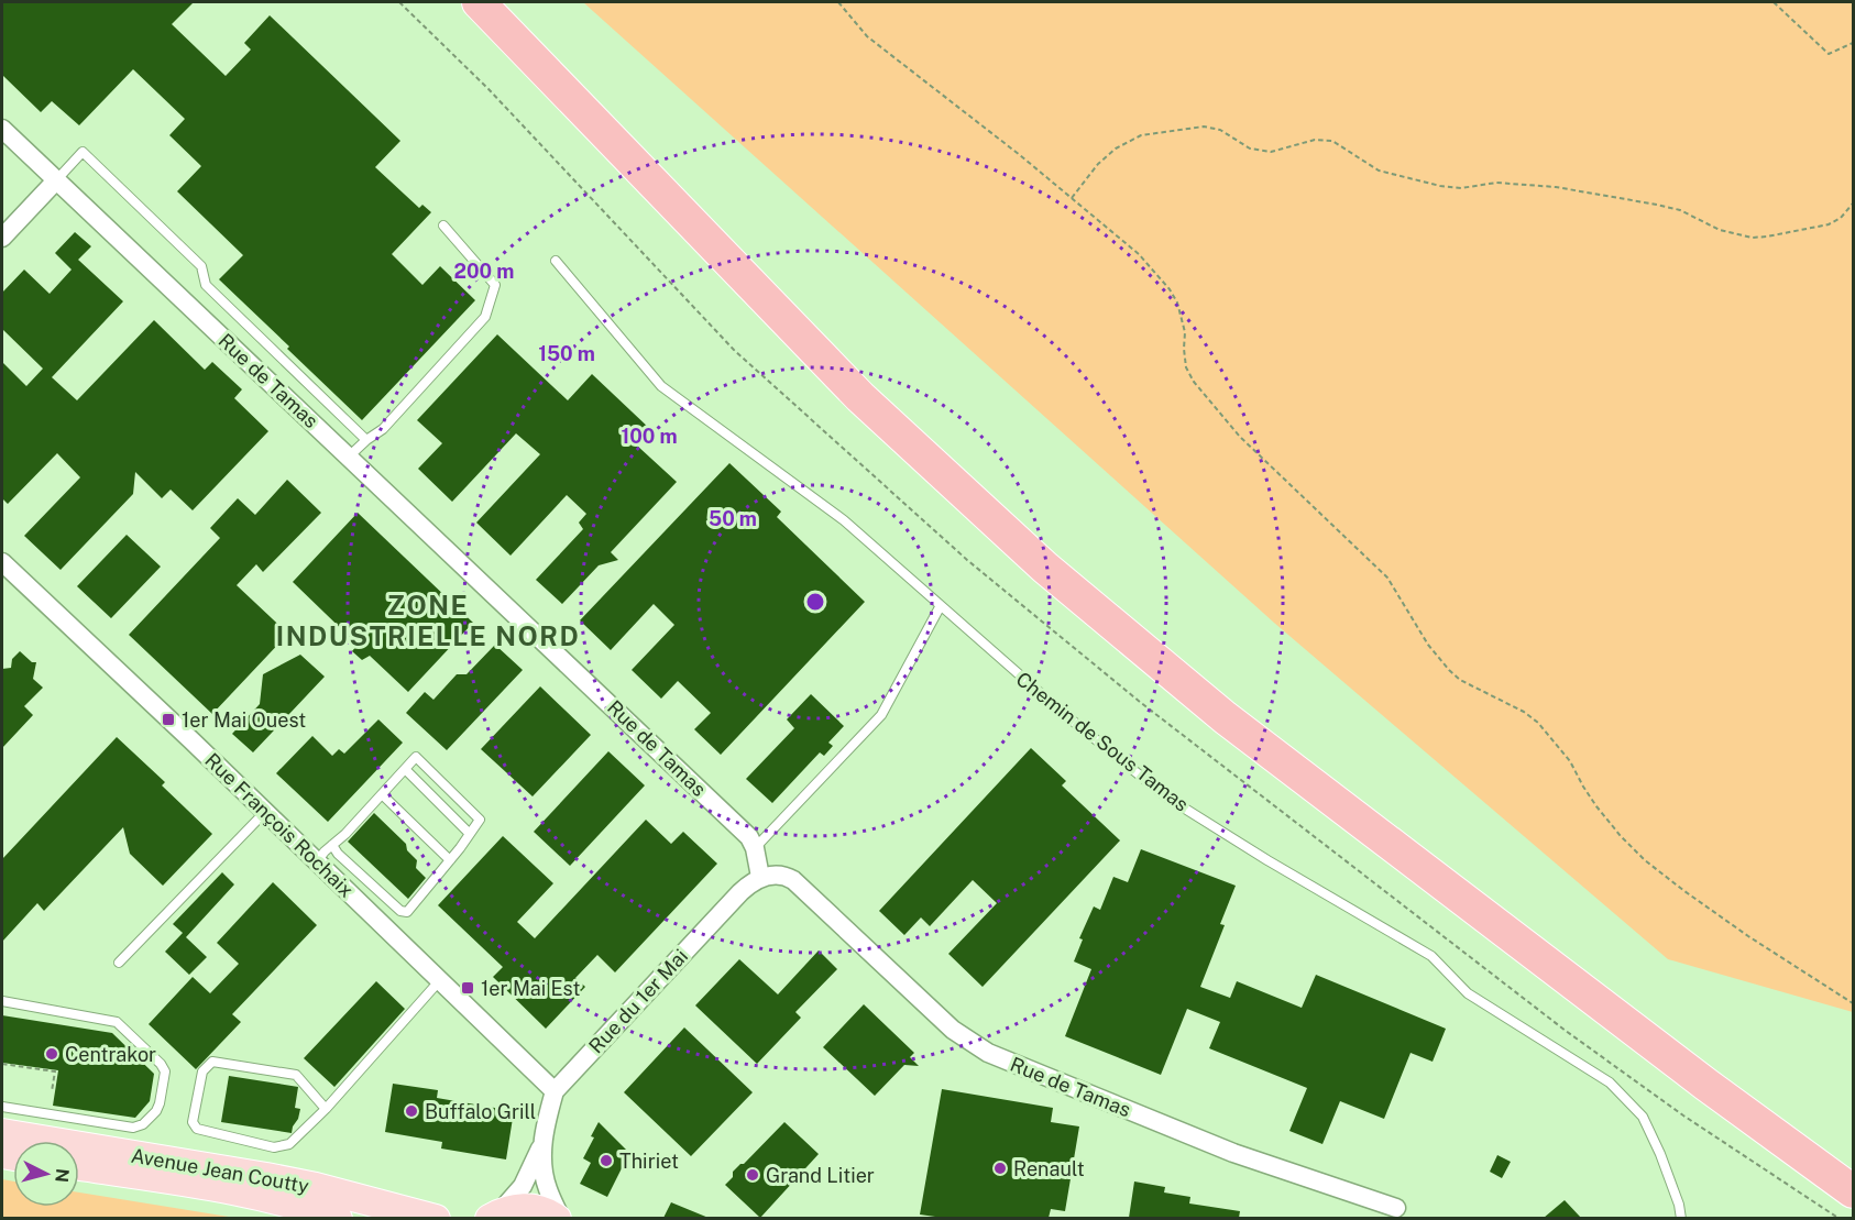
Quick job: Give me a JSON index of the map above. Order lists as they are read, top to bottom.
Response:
{
  "streets": {
    "main road": ["Avenue Jean Coutty"],
    "street": ["Rue de Tamas", "Rue François Rochaix", "Rue du 1er Mai"],
    "lane": ["Chemin de Sous Tamas"]
  },
  "crossings": [
    ["Rue de Tamas", "Rue du 1er Mai"],
    ["Rue François Rochaix", "Rue du 1er Mai"]
  ],
  "districts": ["ZONE INDUSTRIELLE NORD"],
  "places": {
    "transit": ["1er Mai Ouest", "1er Mai Est"],
    "other": [
      "Centrakor",
      "Buffalo Grill",
      "Thiriet",
      "Renault",
      "Grand Litier"
    ]
  },
  "north": "right",
  "rings": [
    "200 m",
    "150 m",
    "100 m",
    "50 m"
  ]
}
